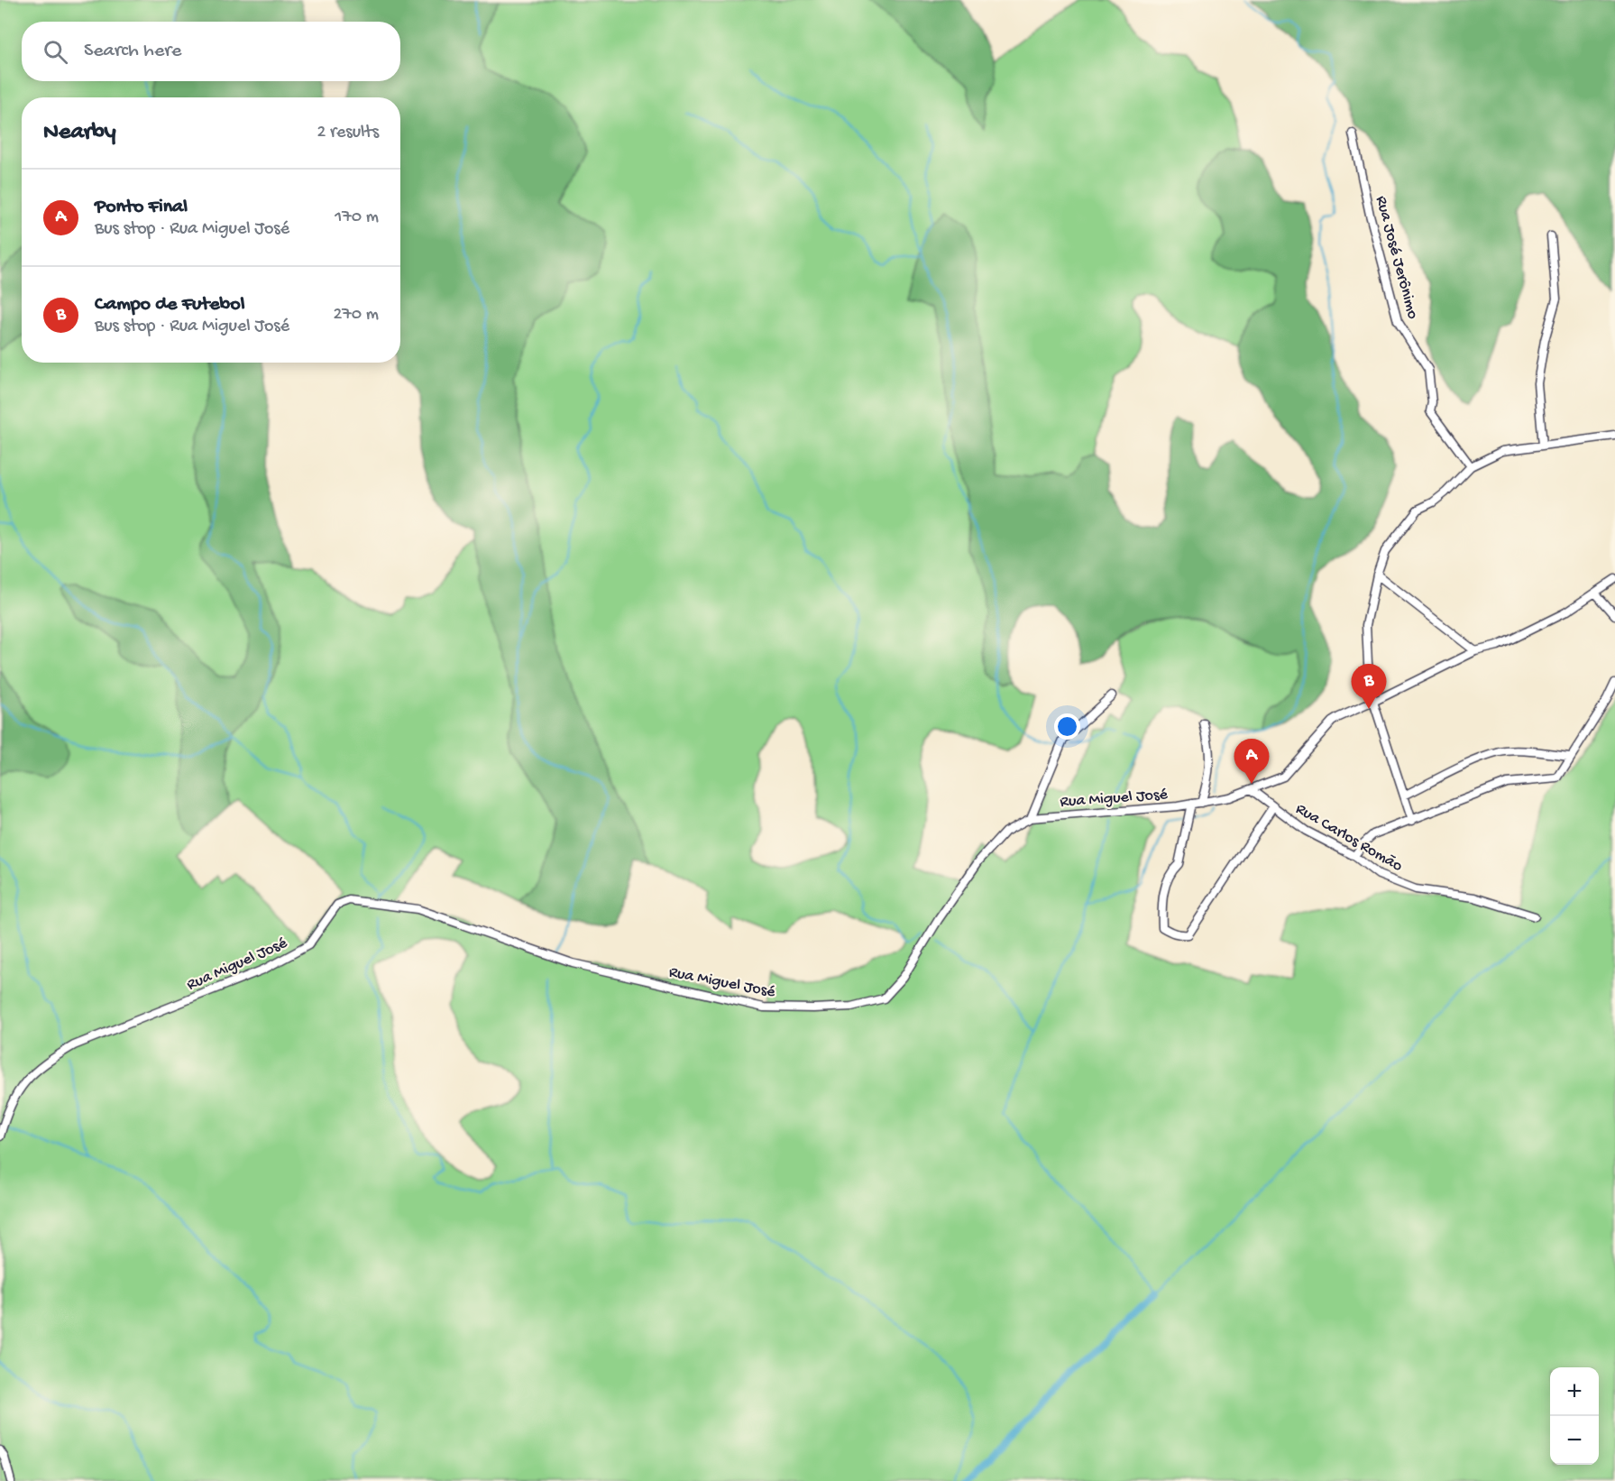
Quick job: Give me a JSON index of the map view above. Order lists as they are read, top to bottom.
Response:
{
  "streets": {
    "street": ["Rua José Jerônimo", "Rua Miguel José", "Rua Carlos Romão"]
  },
  "crossings": [
    ["Rua Miguel José", "Rua Carlos Romão"]
  ],
  "page": {
    "search": "Search here",
    "heading": ["Nearby", "2 results"],
    "list": [
      {
        "mark": "A",
        "name": "Ponto Final",
        "note": "Bus stop · Rua Miguel José",
        "value": "170 m"
      },
      {
        "mark": "B",
        "name": "Campo de Futebol",
        "note": "Bus stop · Rua Miguel José",
        "value": "270 m"
      }
    ],
    "pins": ["B", "A"],
    "map_buttons": ["+", "−"]
  }
}
